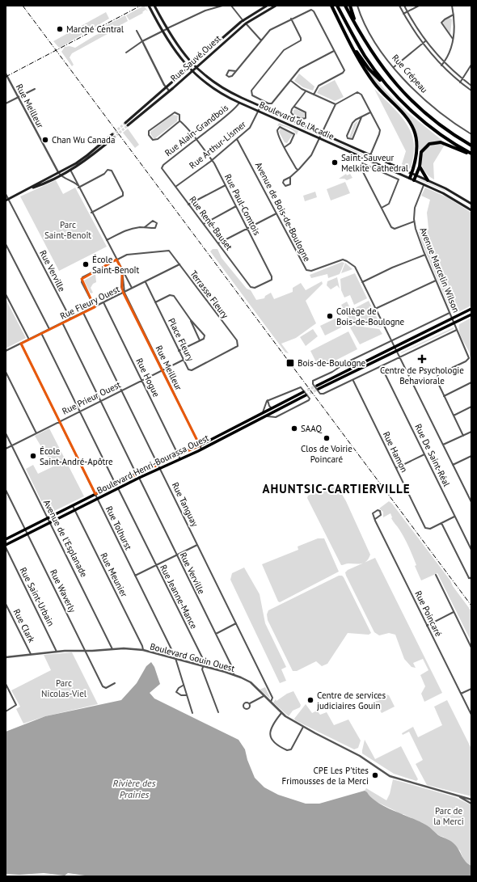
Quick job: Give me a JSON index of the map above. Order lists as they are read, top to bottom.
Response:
{
  "streets": {
    "main road": ["Rue Sauvé Ouest", "Boulevard de l'Acadie", "Boulevard Henri-Bourassa Ouest"],
    "street": [
      "Rue Crépeau",
      "Rue Meilleur",
      "Rue Alain-Grandbois",
      "Rue Arthur-Lismer",
      "Rue Paul-Comtois",
      "Avenue de Bois-de-Boulogne",
      "Rue René-Bauset",
      "Avenue Marcelin Wilson",
      "Rue Verville",
      "Terrasse Fleury",
      "Rue Fleury Ouest",
      "Place Fleury",
      "Rue Hogue",
      "Rue Prieur Ouest",
      "Rue Hamon",
      "Rue De Saint-Réal",
      "Rue Tanguay",
      "Rue Tolhurst",
      "Avenue de l'Esplanade",
      "Rue Meunier",
      "Rue Waverly",
      "Rue Saint-Urbain",
      "Rue Jeanne-Mance",
      "Rue Poincaré",
      "Rue Clark",
      "Boulevard Gouin Ouest"
    ]
  },
  "crossings": [
    ["Rue Sauvé Ouest", "Boulevard de l'Acadie"],
    ["Rue Meilleur", "Terrasse Fleury"],
    ["Rue Meilleur", "Rue Fleury Ouest"],
    ["Rue Meilleur", "Rue Prieur Ouest"],
    ["Rue Meilleur", "Boulevard Henri-Bourassa Ouest"],
    ["Boulevard de l'Acadie", "Rue Alain-Grandbois"],
    ["Boulevard de l'Acadie", "Rue Arthur-Lismer"],
    ["Boulevard de l'Acadie", "Avenue Marcelin Wilson"],
    ["Rue Alain-Grandbois", "Rue Paul-Comtois"],
    ["Rue Alain-Grandbois", "Rue René-Bauset"],
    ["Rue Arthur-Lismer", "Rue Paul-Comtois"],
    ["Rue Arthur-Lismer", "Avenue de Bois-de-Boulogne"],
    ["Rue Arthur-Lismer", "Rue René-Bauset"],
    ["Rue Paul-Comtois", "Rue René-Bauset"],
    ["Rue Verville", "Rue Fleury Ouest"],
    ["Rue Verville", "Boulevard Henri-Bourassa Ouest"],
    ["Rue Verville", "Boulevard Gouin Ouest"],
    ["Terrasse Fleury", "Rue Fleury Ouest"],
    ["Terrasse Fleury", "Place Fleury"],
    ["Rue Fleury Ouest", "Place Fleury"],
    ["Rue Fleury Ouest", "Rue Hogue"],
    ["Rue Fleury Ouest", "Rue Tanguay"],
    ["Rue Fleury Ouest", "Rue Tolhurst"],
    ["Place Fleury", "Rue Prieur Ouest"],
    ["Rue Hogue", "Rue Prieur Ouest"],
    ["Rue Hogue", "Boulevard Henri-Bourassa Ouest"],
    ["Rue Prieur Ouest", "Rue Tanguay"],
    ["Rue Prieur Ouest", "Rue Tolhurst"],
    ["Rue Prieur Ouest", "Avenue de l'Esplanade"],
    ["Boulevard Henri-Bourassa Ouest", "Rue Tanguay"],
    ["Boulevard Henri-Bourassa Ouest", "Rue Tolhurst"],
    ["Boulevard Henri-Bourassa Ouest", "Avenue de l'Esplanade"],
    ["Boulevard Henri-Bourassa Ouest", "Rue Meunier"],
    ["Boulevard Henri-Bourassa Ouest", "Rue Waverly"],
    ["Boulevard Henri-Bourassa Ouest", "Rue Jeanne-Mance"],
    ["Rue Tanguay", "Boulevard Gouin Ouest"],
    ["Rue Tolhurst", "Boulevard Gouin Ouest"],
    ["Avenue de l'Esplanade", "Boulevard Gouin Ouest"],
    ["Rue Meunier", "Boulevard Gouin Ouest"],
    ["Rue Waverly", "Boulevard Gouin Ouest"],
    ["Rue Saint-Urbain", "Boulevard Gouin Ouest"],
    ["Rue Jeanne-Mance", "Boulevard Gouin Ouest"],
    ["Rue Clark", "Boulevard Gouin Ouest"]
  ],
  "districts": ["AHUNTSIC-CARTIERVILLE"],
  "water": ["Rivière des Prairies"],
  "parks": ["Parc Saint-Benoît", "Parc Nicolas-Viel", "Parc de la Merci"],
  "places": {
    "other": [
      "Marché Central",
      "Chan Wu Canada",
      "Saint-Sauveur Melkite Cathedral",
      "École Saint-Benoît",
      "Collège de Bois-de-Boulogne",
      "SAAQ",
      "Clos de Voirie Poincaré",
      "École Saint-André-Apôtre",
      "Centre de services judiciaires Gouin",
      "CPE Les P'tites Frimousses de la Merci"
    ],
    "health": ["Centre de Psychologie Behaviorale"],
    "transit": ["Bois-de-Boulogne"]
  }
}
